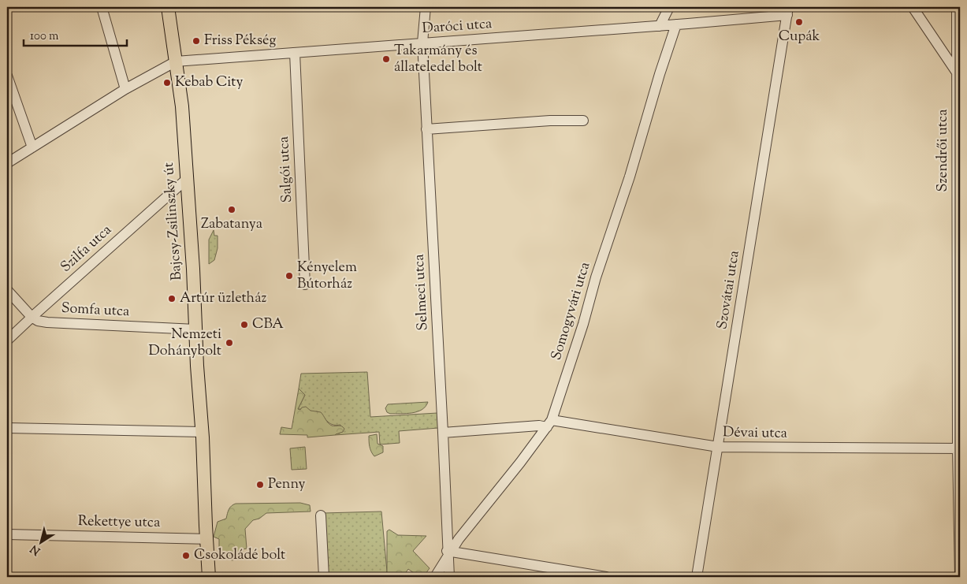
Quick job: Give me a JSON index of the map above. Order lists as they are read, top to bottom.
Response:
{
  "streets": {
    "main road": ["Bajcsy-Zsilinszky út"],
    "street": [
      "Daróci utca",
      "Szendrői utca",
      "Salgói utca",
      "Szilfa utca",
      "Szovátai utca",
      "Selmeci utca",
      "Somfa utca",
      "Somogyvári utca",
      "Dévai utca",
      "Rekettye utca"
    ]
  },
  "crossings": [
    ["Daróci utca", "Salgói utca"],
    ["Daróci utca", "Bajcsy-Zsilinszky út"],
    ["Daróci utca", "Szovátai utca"],
    ["Daróci utca", "Selmeci utca"],
    ["Daróci utca", "Somogyvári utca"],
    ["Szendrői utca", "Dévai utca"],
    ["Bajcsy-Zsilinszky út", "Szilfa utca"],
    ["Bajcsy-Zsilinszky út", "Somfa utca"],
    ["Bajcsy-Zsilinszky út", "Rekettye utca"],
    ["Szilfa utca", "Somfa utca"],
    ["Szovátai utca", "Dévai utca"],
    ["Selmeci utca", "Somogyvári utca"],
    ["Selmeci utca", "Dévai utca"],
    ["Somogyvári utca", "Dévai utca"]
  ],
  "places": [
    "Cupák",
    "Friss Pékség",
    "Takarmány és állateledel bolt",
    "Kebab City",
    "Zabatanya",
    "Kényelem Bútorház",
    "Artúr üzletház",
    "CBA",
    "Nemzeti Dohánybolt",
    "Penny",
    "Csokoládé bolt"
  ],
  "scale_bar": "100 m",
  "north": "bottom left"
}
